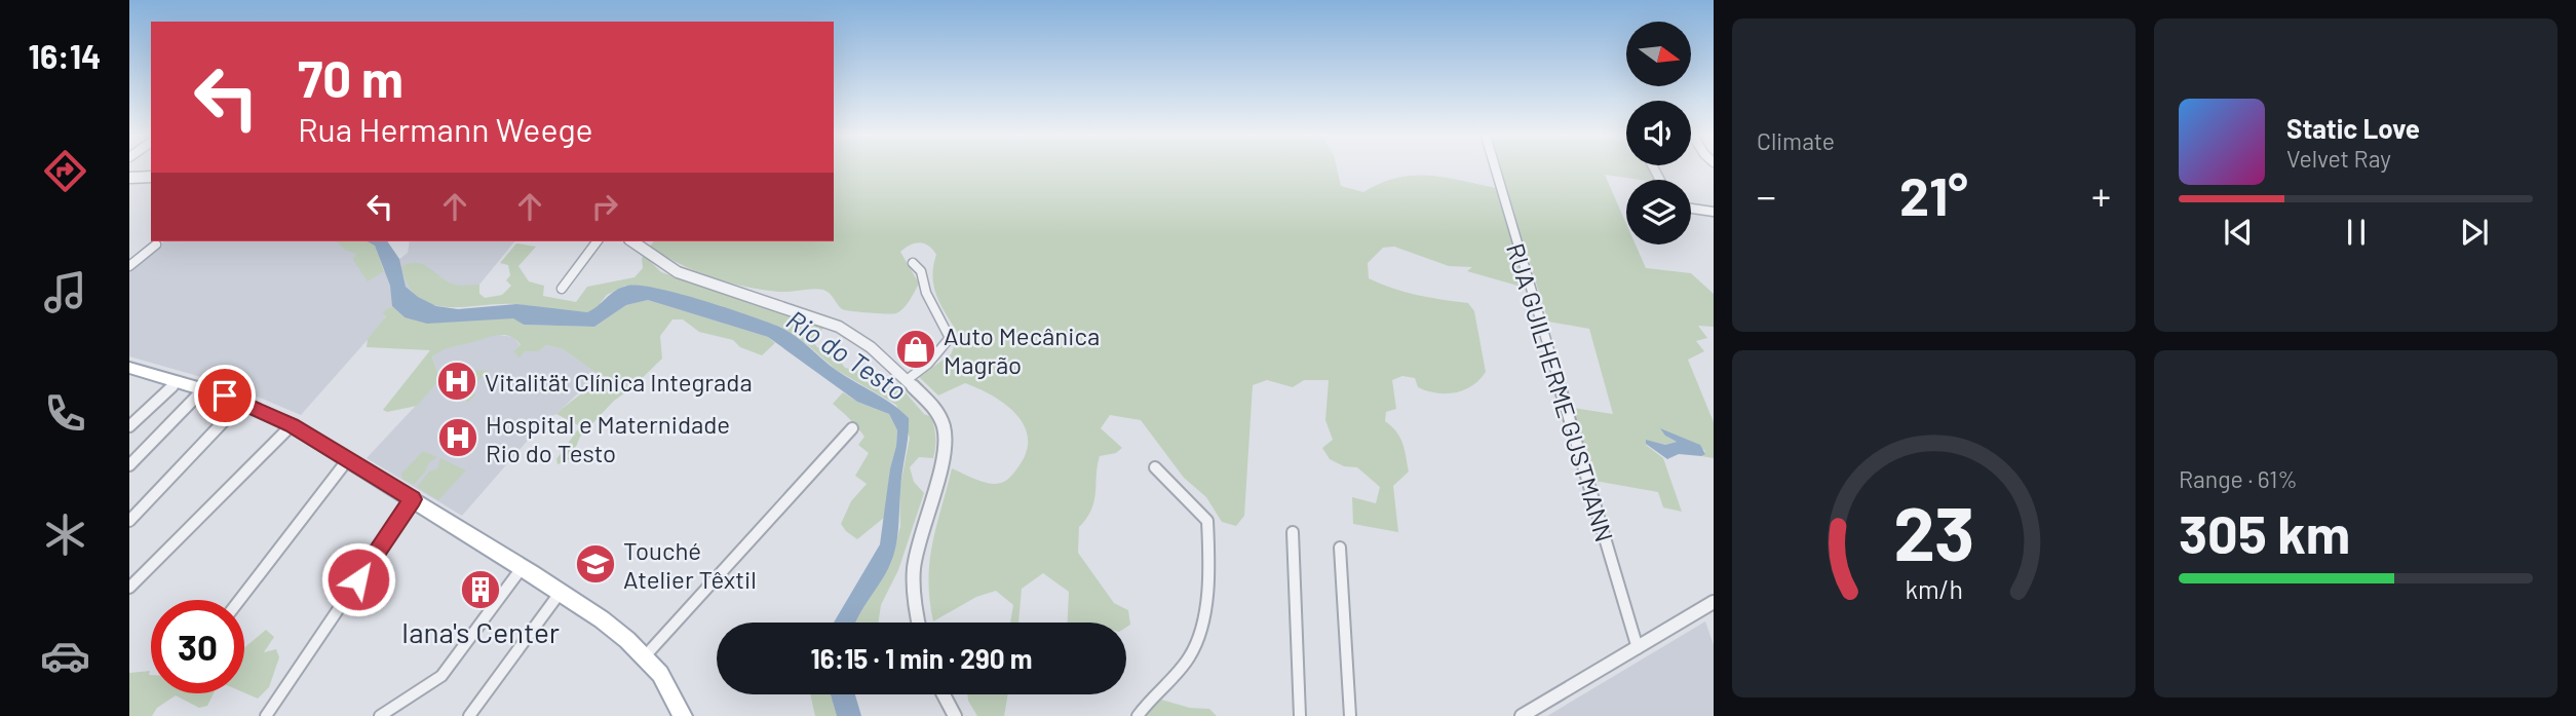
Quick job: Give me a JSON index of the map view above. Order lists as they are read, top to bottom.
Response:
{
  "streets": {
    "street": ["RUA GUILHERME GUSTMANN"]
  },
  "water": ["Rio do Testo"],
  "places": {
    "shop": ["Auto Mecânica Magrão"],
    "hospital": ["Vitalität Clínica Integrada", "Hospital e Maternidade Rio do Testo"],
    "school or university": ["Touché Atelier Têxtil"],
    "building": ["Iana's Center"]
  },
  "north": "right",
  "page": {
    "tabs": "16:14",
    "tile": [
      "Climate",
      ["Range · 61%", "305 km"]
    ],
    "turn": ["70 m", "Rua Hermann Weege"],
    "song": ["Static Love", "Velvet Ray"],
    "heat": ["−", "21°", "+"],
    "limit": "30",
    "trip": "16:15 · 1 min · 290 m",
    "gauge": ["23", "km/h"]
  }
}
